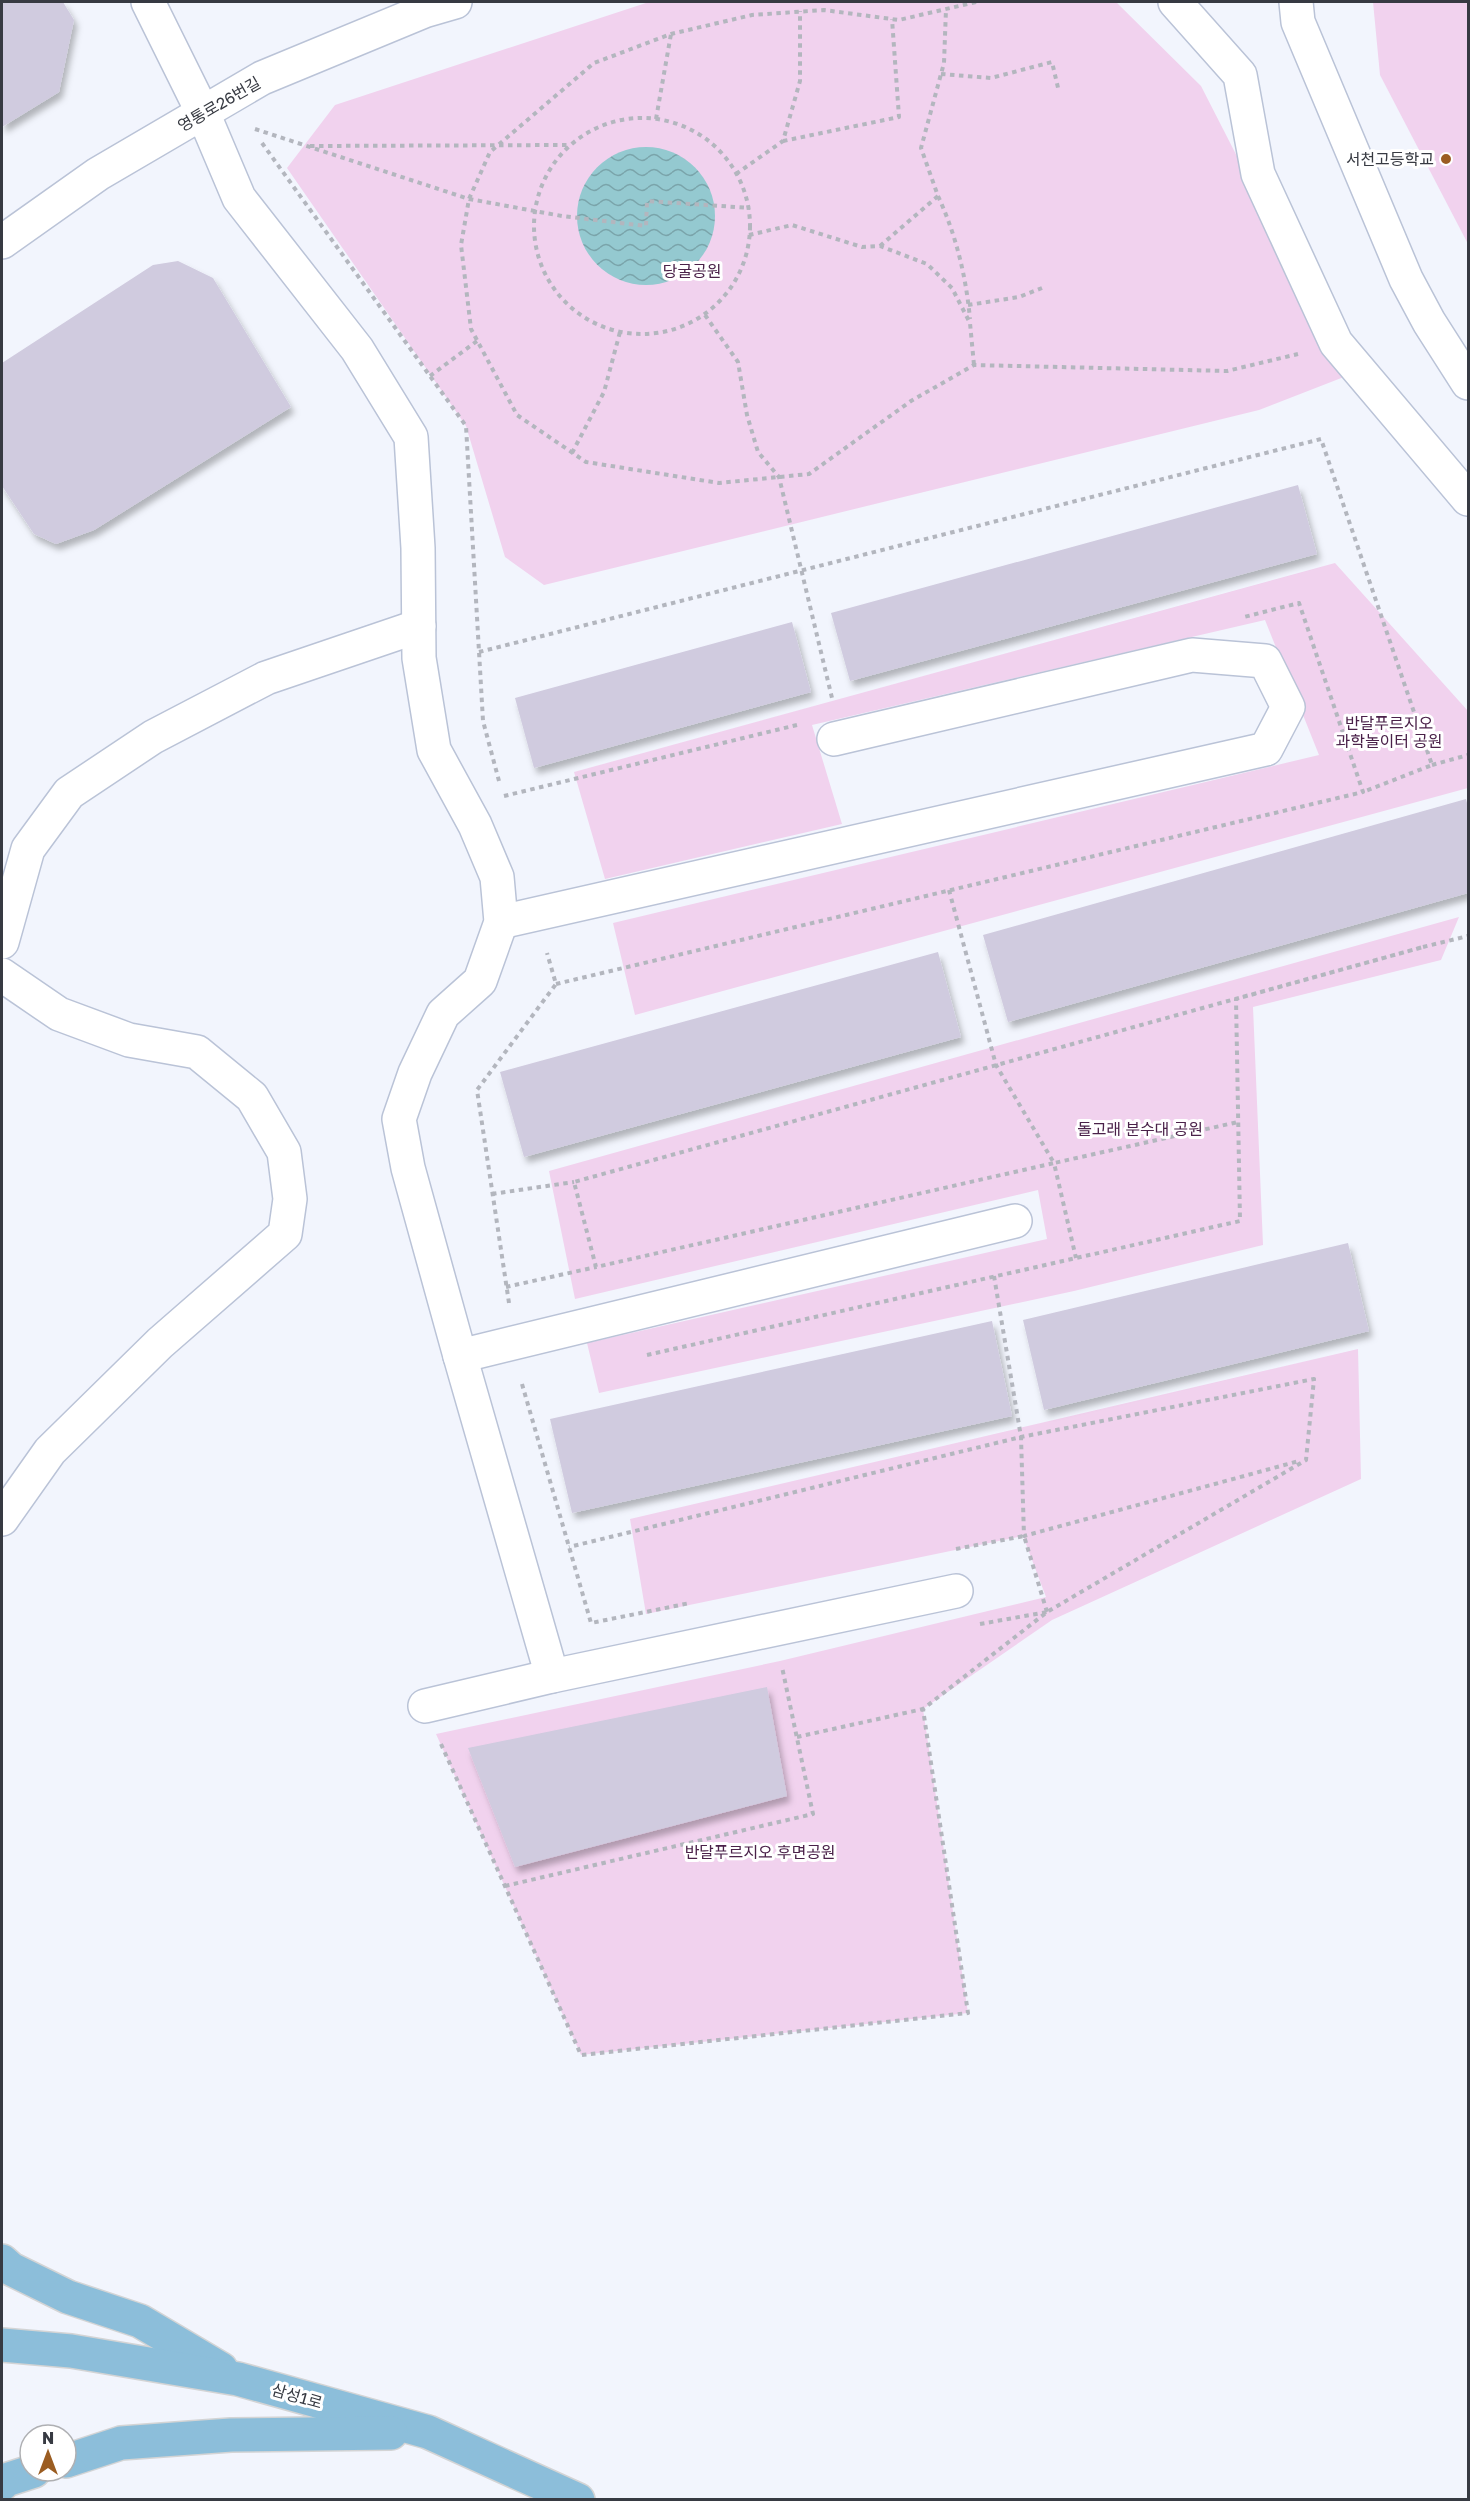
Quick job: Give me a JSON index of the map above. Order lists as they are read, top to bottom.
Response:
{
  "streets": {
    "main road": ["삼성1로"],
    "street": ["영통로26번길"]
  },
  "parks": [
    "당굴공원",
    "반달푸르지오 과학놀이터 공원",
    "돌고래 분수대 공원",
    "반달푸르지오 후면공원"
  ],
  "places": ["서천고등학교"],
  "north": "top"
}
